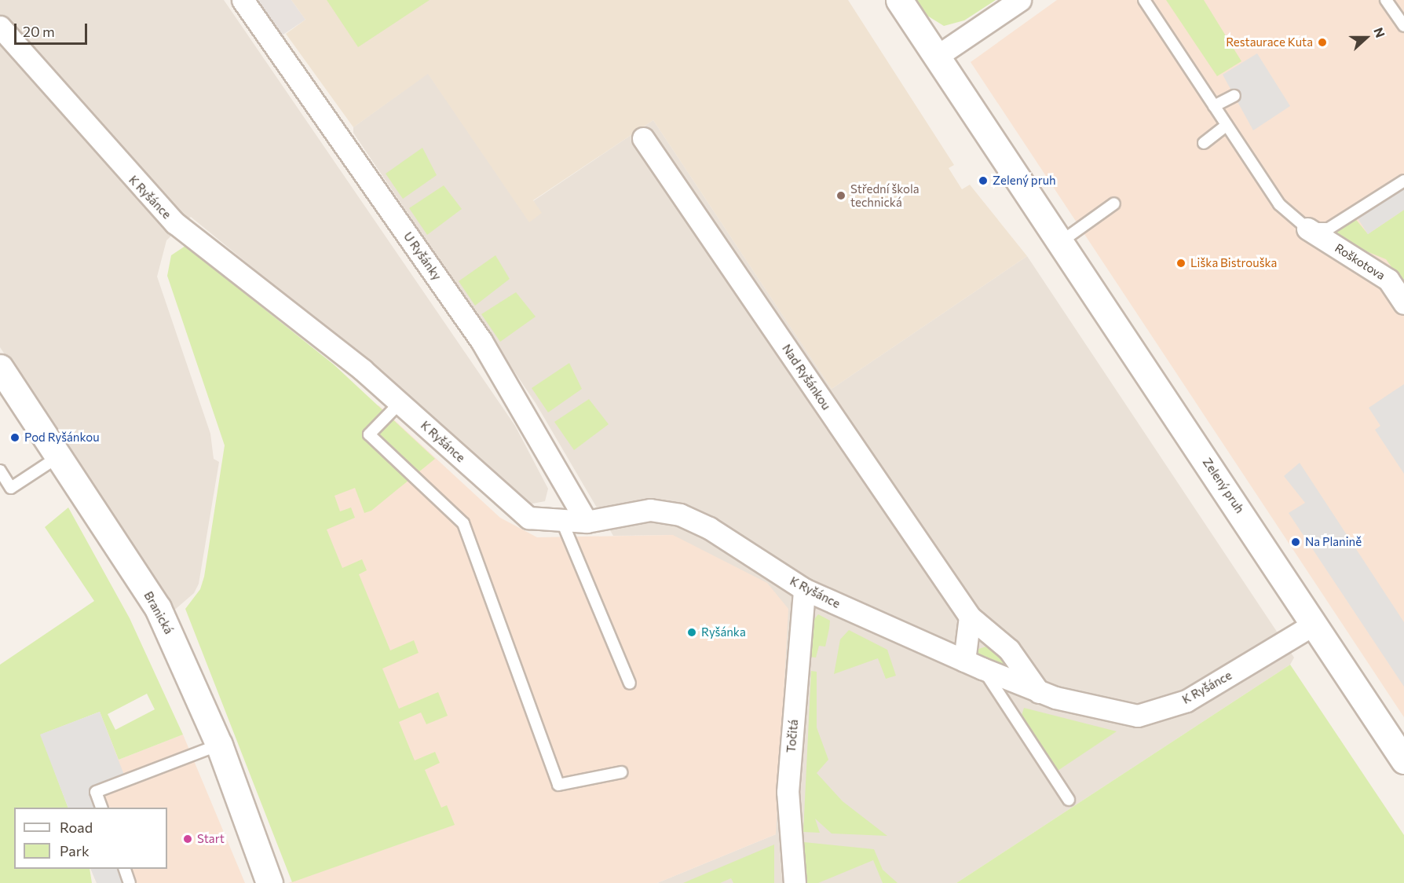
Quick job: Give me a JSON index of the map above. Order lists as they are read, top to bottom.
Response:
{
  "streets": {
    "street": [
      "K Ryšánce",
      "U Ryšánky",
      "Roškotova",
      "Nad Ryšánkou",
      "Zelený pruh",
      "Branická",
      "Točitá"
    ]
  },
  "crossings": [
    ["K Ryšánce", "U Ryšánky"],
    ["K Ryšánce", "Nad Ryšánkou"],
    ["K Ryšánce", "Zelený pruh"],
    ["K Ryšánce", "Točitá"]
  ],
  "places": [
    "Restaurace Kuta",
    "Zelený pruh",
    "Střední škola technická",
    "Liška Bistrouška",
    "Pod Ryšánkou",
    "Na Planině",
    "Ryšánka",
    "Start"
  ],
  "legend": ["Road", "Park"],
  "scale_bar": "20 m",
  "north": "right"
}
